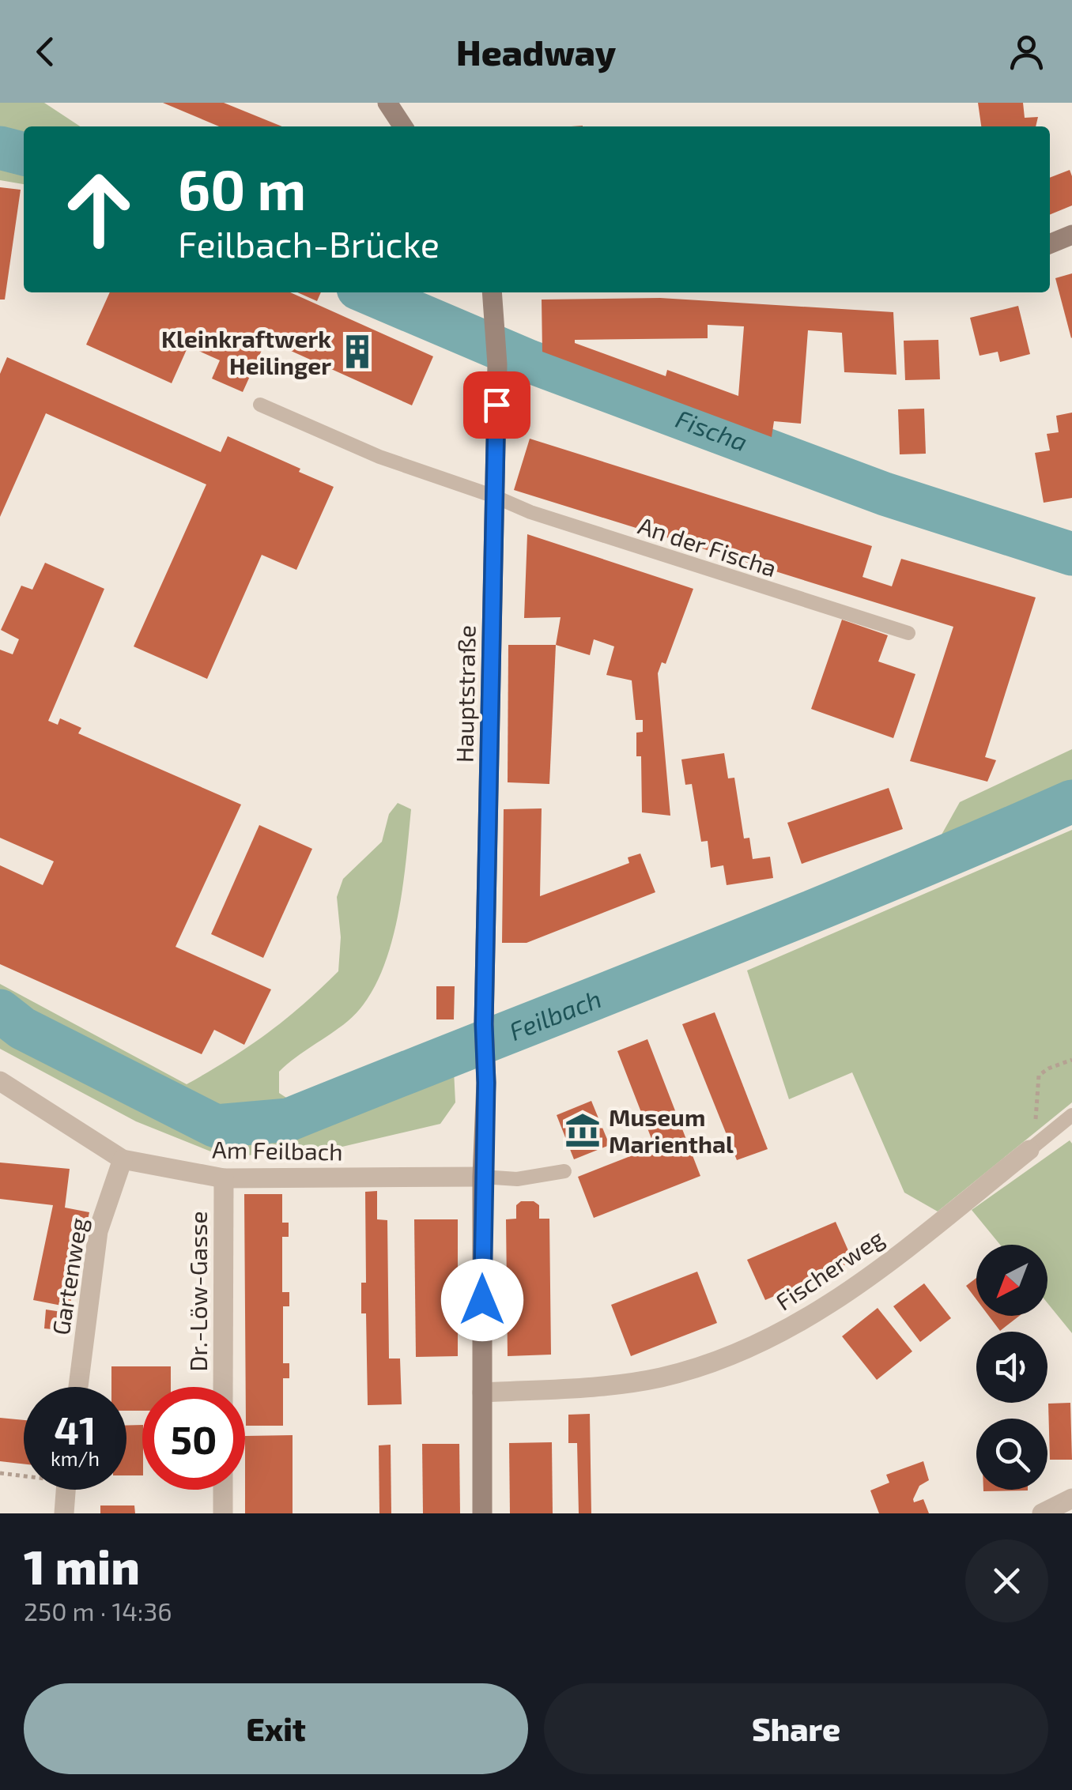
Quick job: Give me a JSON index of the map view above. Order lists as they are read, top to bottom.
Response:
{
  "streets": {
    "main road": ["Hauptstraße"],
    "street": [
      "Am Feilbach",
      "Fischerweg",
      "Gartenweg",
      "Dr.-Löw-Gasse"
    ],
    "lane": ["An der Fischa"]
  },
  "crossings": [
    ["An der Fischa", "Hauptstraße"],
    ["Hauptstraße", "Am Feilbach"],
    ["Am Feilbach", "Gartenweg"],
    ["Am Feilbach", "Dr.-Löw-Gasse"]
  ],
  "water": ["Fischa", "Feilbach"],
  "places": {
    "building": ["Kleinkraftwerk Heilinger"],
    "museum": ["Museum Marienthal"]
  },
  "north": "bottom left",
  "page": {
    "header": "Headway",
    "turn": ["60 m", "Feilbach-Brücke"],
    "speed": "41 km/h",
    "limit": "50",
    "heading": ["1 min", "250 m · 14:36"],
    "buttons": ["Exit", "Share"]
  }
}
